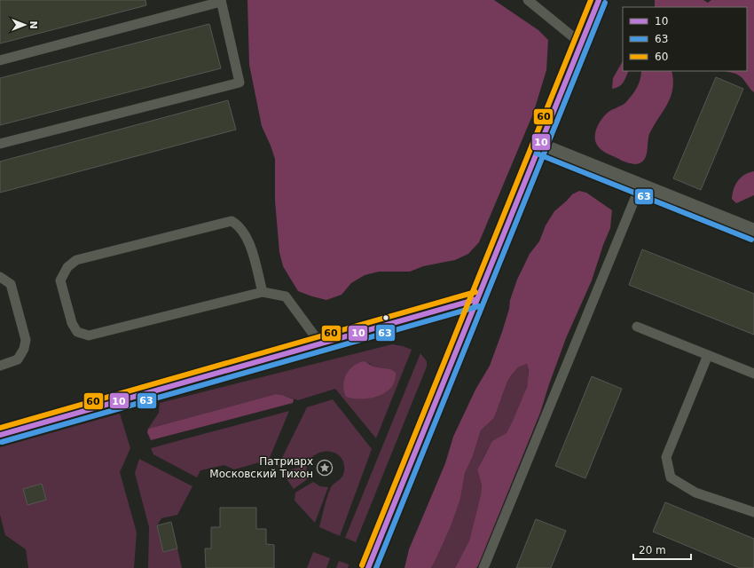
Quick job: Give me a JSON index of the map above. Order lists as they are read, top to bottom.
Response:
{
  "places": {
    "place": ["Патриарх Московский Тихон"]
  },
  "lines": ["transit line 10", "transit line 60", "transit line 63"],
  "legend": ["10", "63", "60"],
  "scale_bar": "20 m",
  "north": "right"
}
